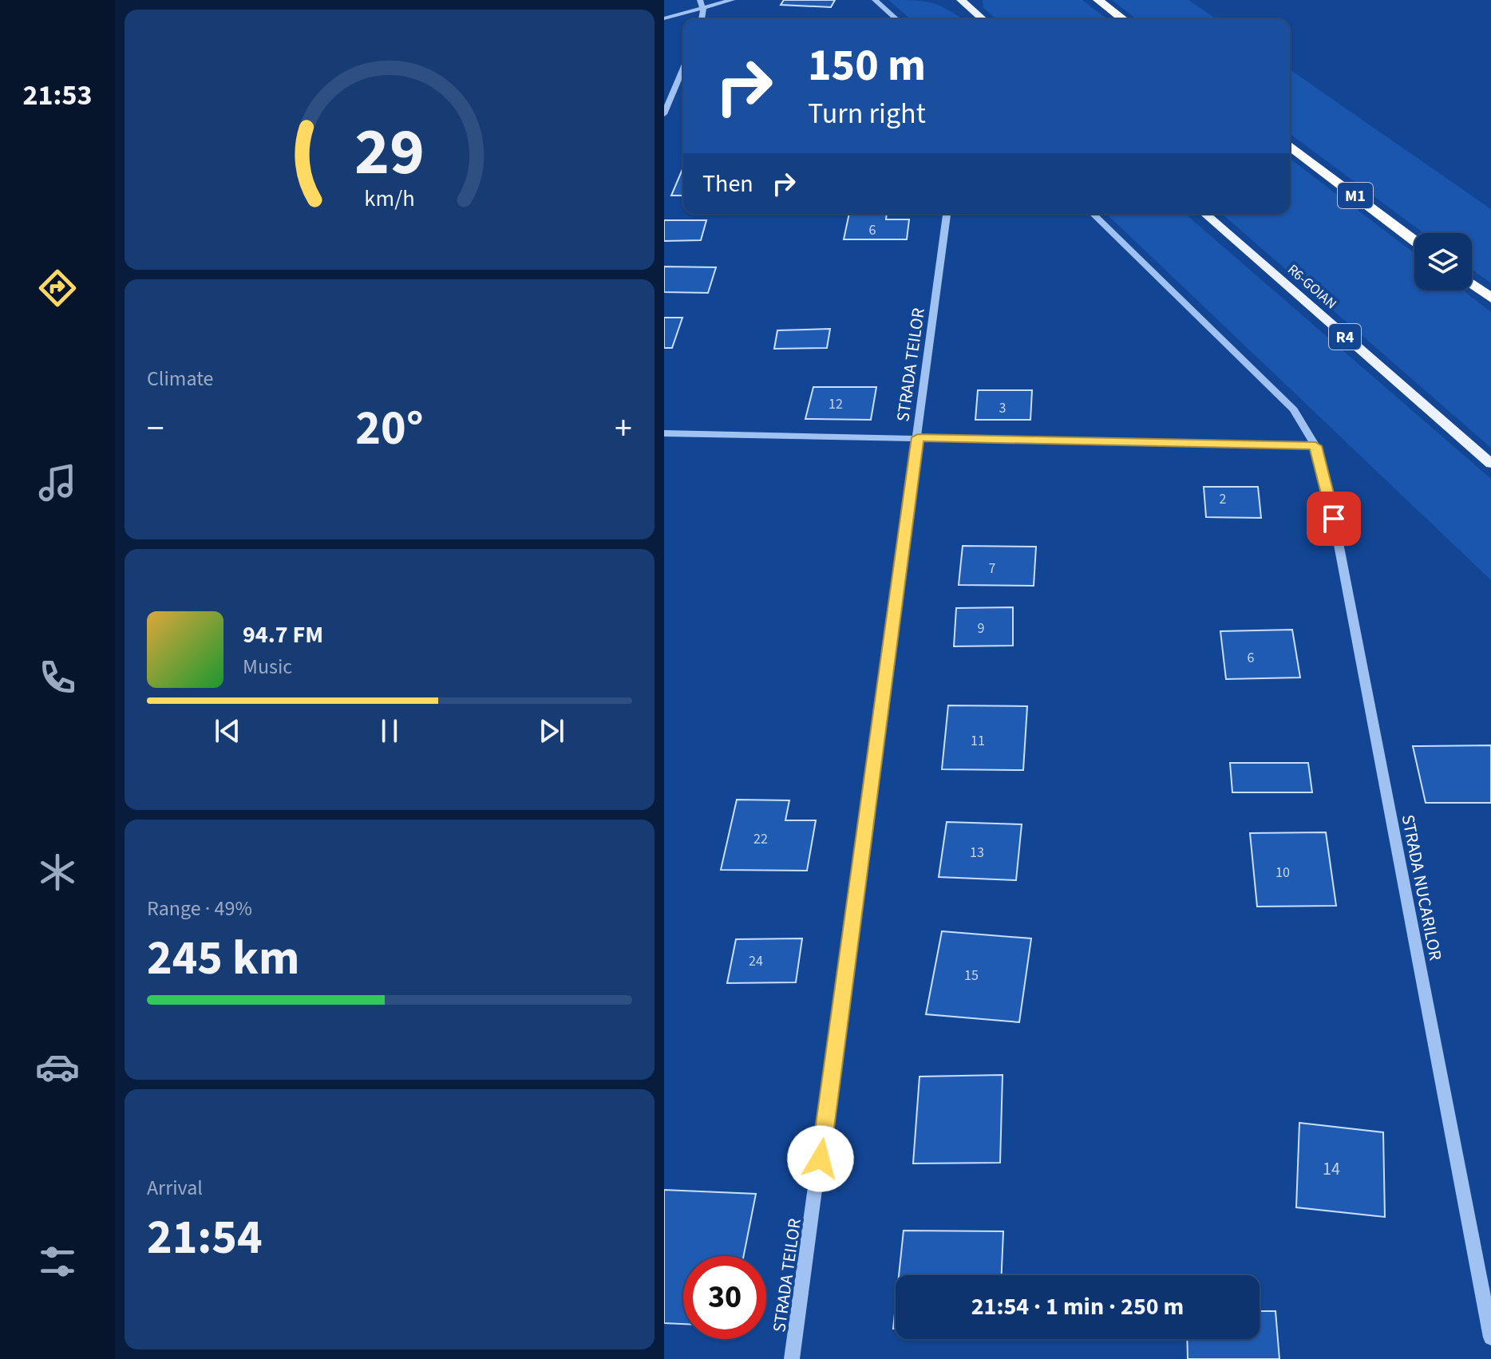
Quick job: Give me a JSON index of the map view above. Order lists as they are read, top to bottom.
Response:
{
  "streets": {
    "highway": ["M1"],
    "main road": ["R6-GOIAN", "R4"],
    "street": ["STRADA TEILOR", "STRADA NUCARILOR"]
  },
  "house_numbers": [
    "6",
    "12",
    "3",
    "2",
    "7",
    "9",
    "6",
    "11",
    "22",
    "13",
    "10",
    "24",
    "15",
    "14"
  ],
  "page": {
    "tabs": "21:53",
    "turn": ["150 m", "Turn right"],
    "then": "Then",
    "tile": [
      "Climate",
      ["Range · 49%", "245 km"],
      ["Arrival", "21:54"]
    ],
    "heat": ["−", "20°", "+"],
    "song": ["94.7 FM", "Music"],
    "limit": "30",
    "trip": "21:54 · 1 min · 250 m",
    "gauge": ["29", "km/h"]
  }
}
